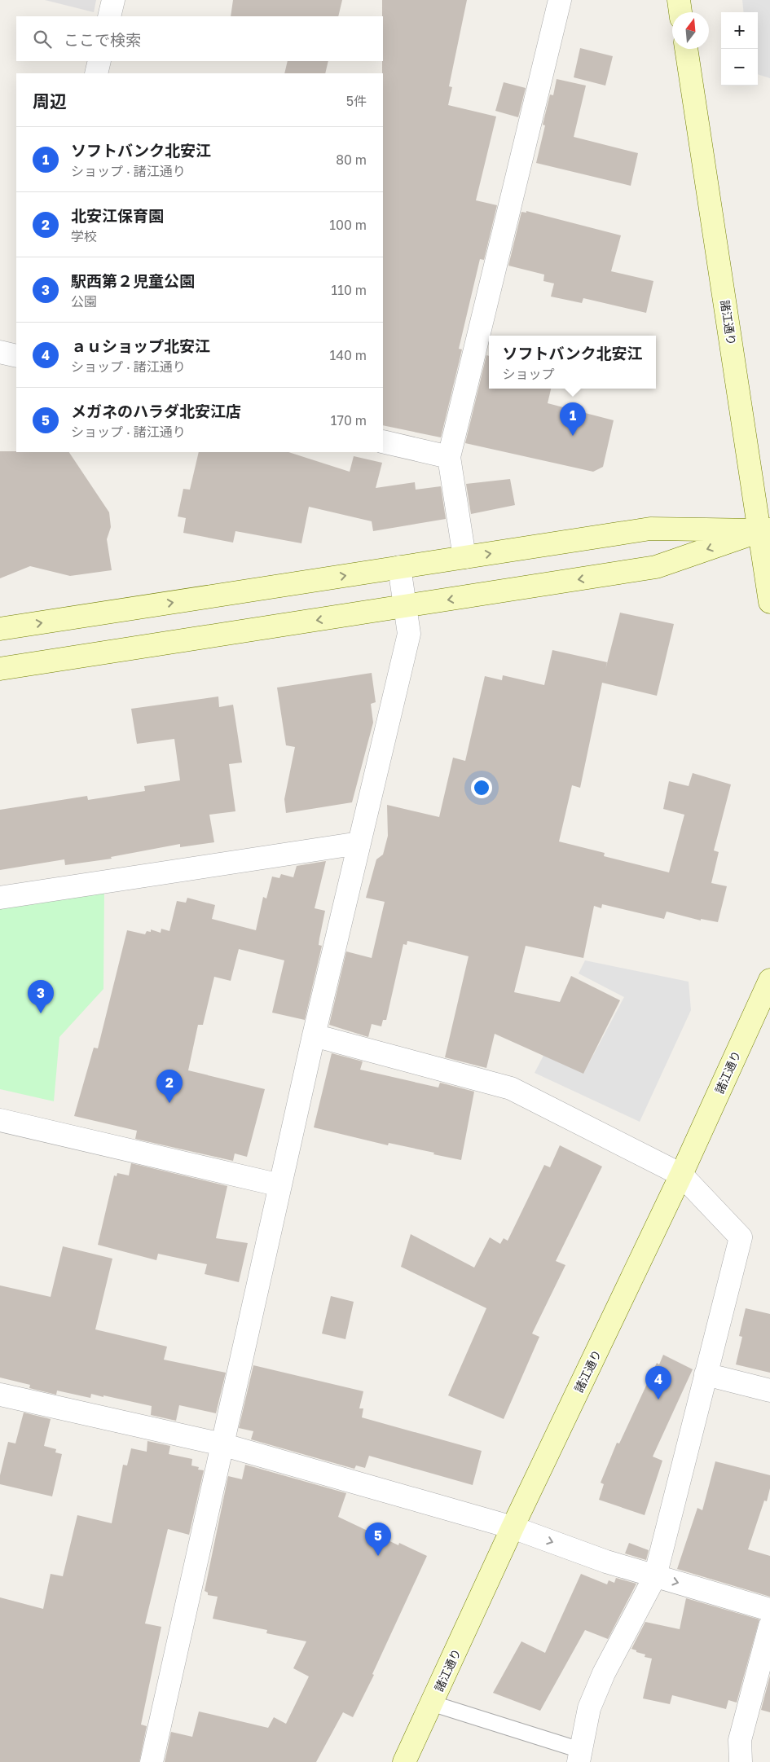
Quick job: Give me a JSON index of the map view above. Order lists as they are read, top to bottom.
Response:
{
  "streets": {
    "street": ["諸江通り"]
  },
  "north": "top",
  "page": {
    "map_buttons": ["+", "−"],
    "search": "ここで検索",
    "heading": ["周辺", "5件"],
    "list": [
      {
        "mark": "1",
        "name": "ソフトバンク北安江",
        "note": "ショップ · 諸江通り",
        "value": "80 m"
      },
      {
        "mark": "2",
        "name": "北安江保育園",
        "note": "学校",
        "value": "100 m"
      },
      {
        "mark": "3",
        "name": "駅西第２児童公園",
        "note": "公園",
        "value": "110 m"
      },
      {
        "mark": "4",
        "name": "ａｕショップ北安江",
        "note": "ショップ · 諸江通り",
        "value": "140 m"
      },
      {
        "mark": "5",
        "name": "メガネのハラダ北安江店",
        "note": "ショップ · 諸江通り",
        "value": "170 m"
      }
    ],
    "popup": ["ソフトバンク北安江", "ショップ"],
    "pins": [
      "1",
      "3",
      "2",
      "4",
      "5"
    ]
  }
}
